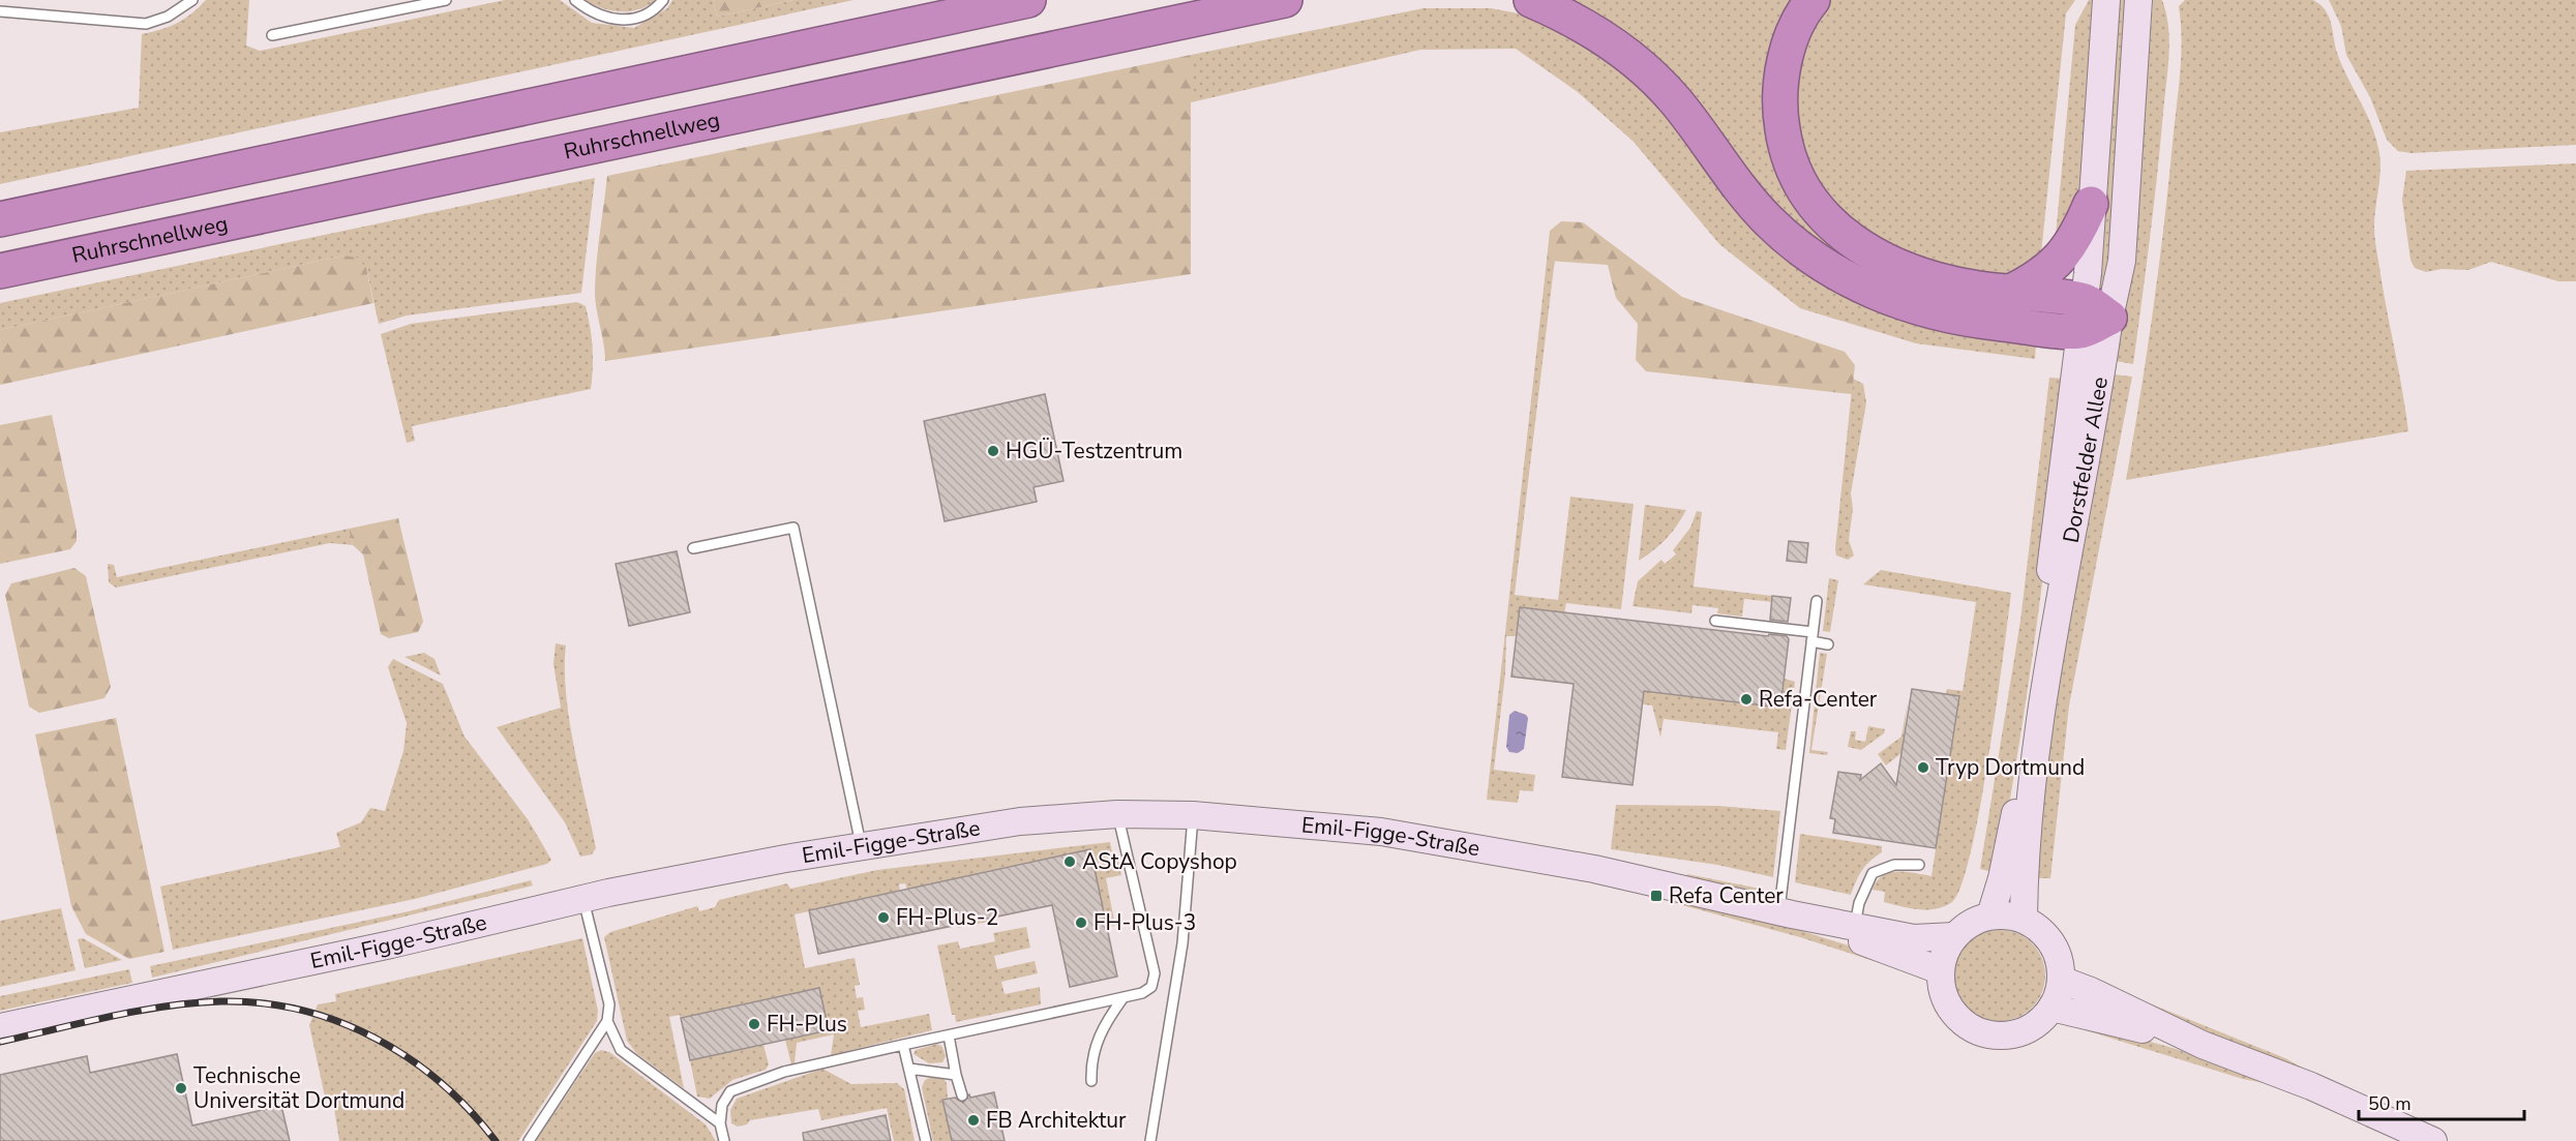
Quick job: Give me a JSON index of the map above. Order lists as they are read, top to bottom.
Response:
{
  "streets": {
    "highway": ["Ruhrschnellweg"],
    "street": ["Dorstfelder Allee", "Emil-Figge-Straße"]
  },
  "crossings": [
    ["Dorstfelder Allee", "Emil-Figge-Straße"]
  ],
  "places": {
    "other": [
      "HGÜ-Testzentrum",
      "Refa-Center",
      "Tryp Dortmund",
      "AStA Copyshop",
      "FH-Plus-2",
      "FH-Plus-3",
      "FH-Plus",
      "Technische Universität Dortmund",
      "FB Architektur"
    ],
    "transit": ["Refa Center"]
  },
  "scale_bar": "50 m"
}
